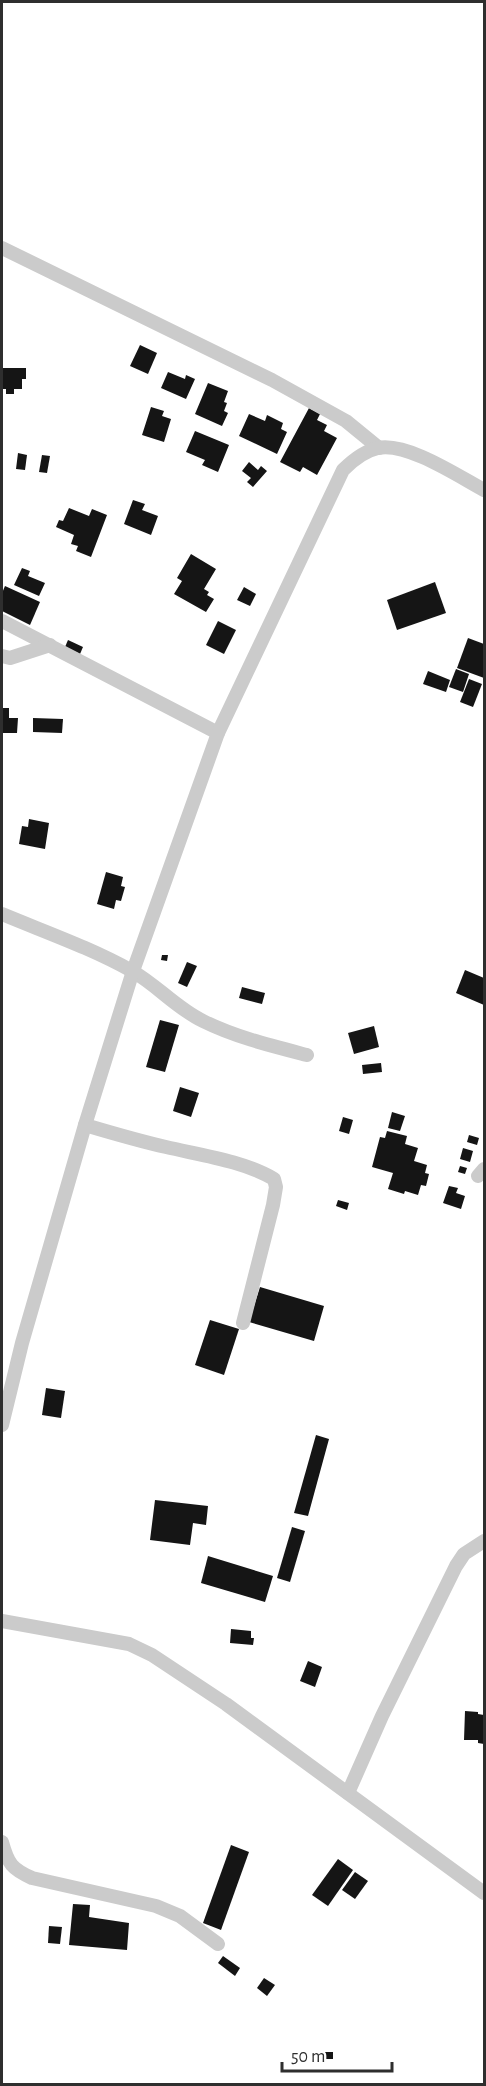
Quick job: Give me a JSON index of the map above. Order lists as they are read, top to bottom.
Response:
{
  "scale_bar": "50 m"
}
